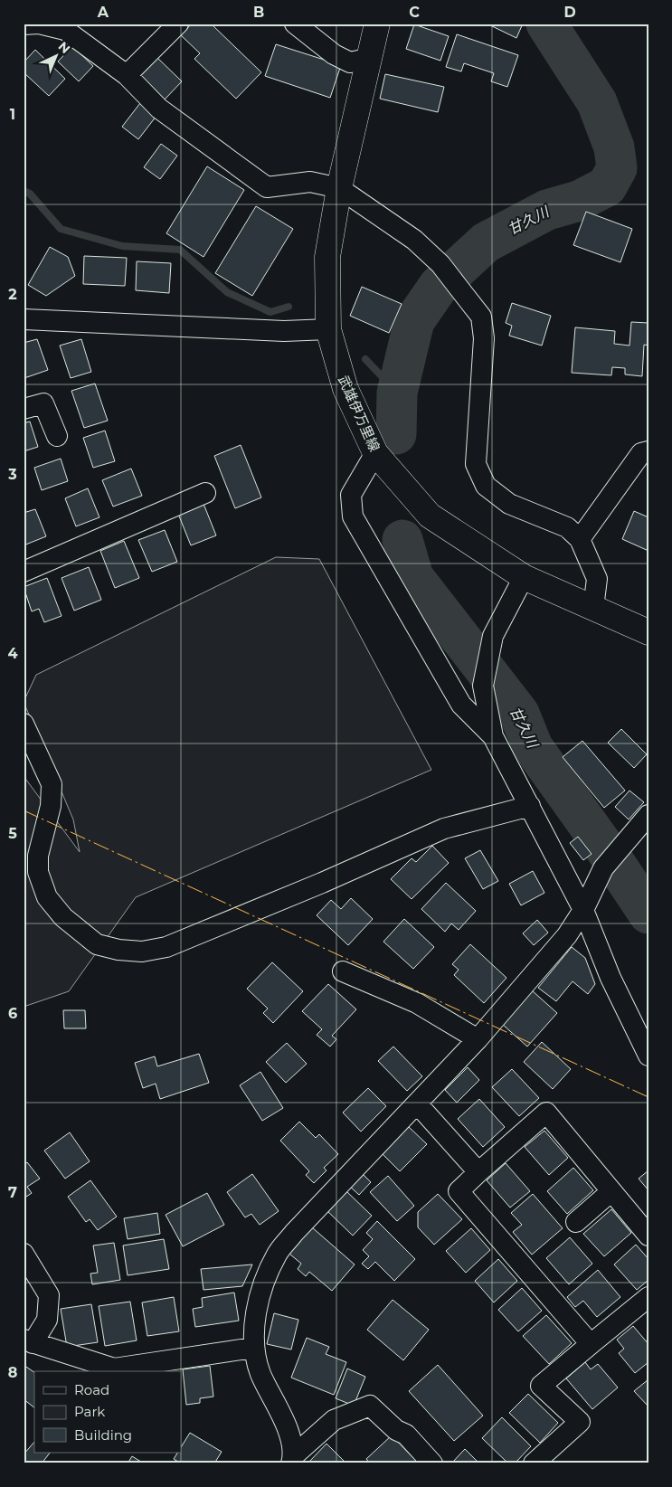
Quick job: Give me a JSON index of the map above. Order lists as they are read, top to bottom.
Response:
{
  "streets": {
    "main road": ["武雄伊万里線"]
  },
  "water": ["甘久川"],
  "legend": ["Road", "Park", "Building"],
  "north": "top right",
  "grid": {
    "columns": [
      "A",
      "B",
      "C",
      "D"
    ],
    "rows": [
      "1",
      "2",
      "3",
      "4",
      "5",
      "6",
      "7",
      "8"
    ]
  }
}
